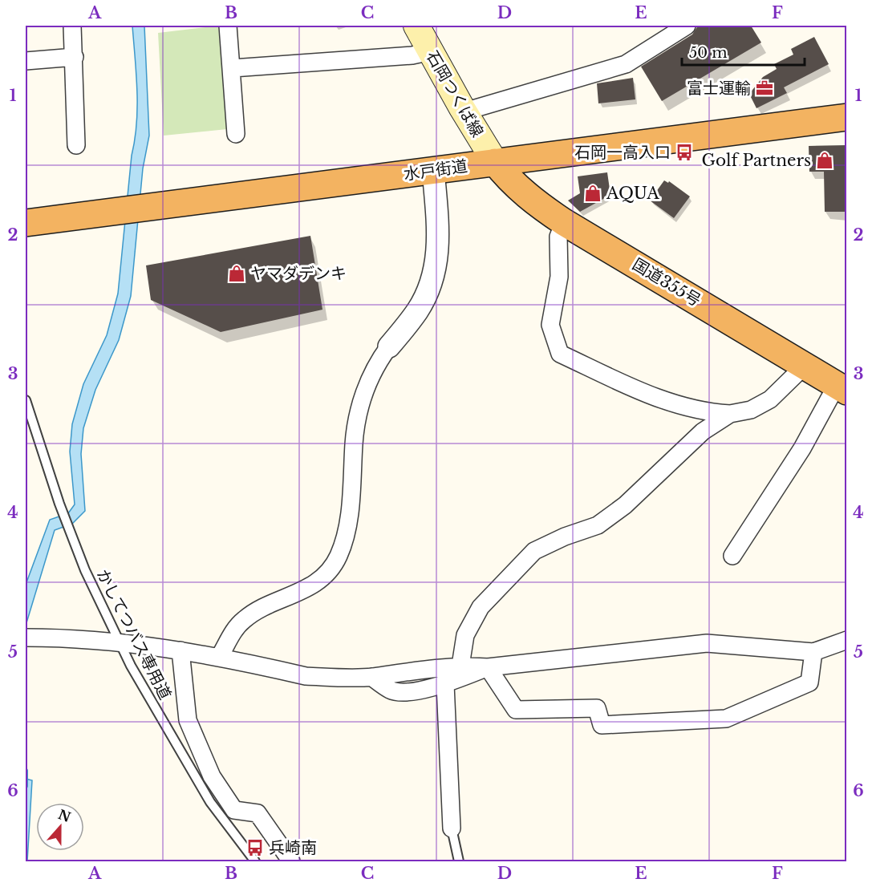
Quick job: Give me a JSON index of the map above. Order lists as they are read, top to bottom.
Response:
{
  "streets": {
    "highway": ["水戸街道", "国道355号"],
    "main road": ["石岡つくば線"],
    "lane": ["かしてつバス専用道"]
  },
  "crossings": [
    ["石岡つくば線", "水戸街道"],
    ["石岡つくば線", "国道355号"],
    ["水戸街道", "国道355号"]
  ],
  "places": {
    "office": ["富士運輸"],
    "bus stop": ["石岡一高入口", "兵崎南"],
    "shop": ["Golf Partners", "AQUA", "ヤマダデンキ"]
  },
  "scale_bar": "50 m",
  "north": "top",
  "grid": {
    "columns": [
      "A",
      "B",
      "C",
      "D",
      "E",
      "F"
    ],
    "rows": [
      "1",
      "2",
      "3",
      "4",
      "5",
      "6"
    ]
  }
}
